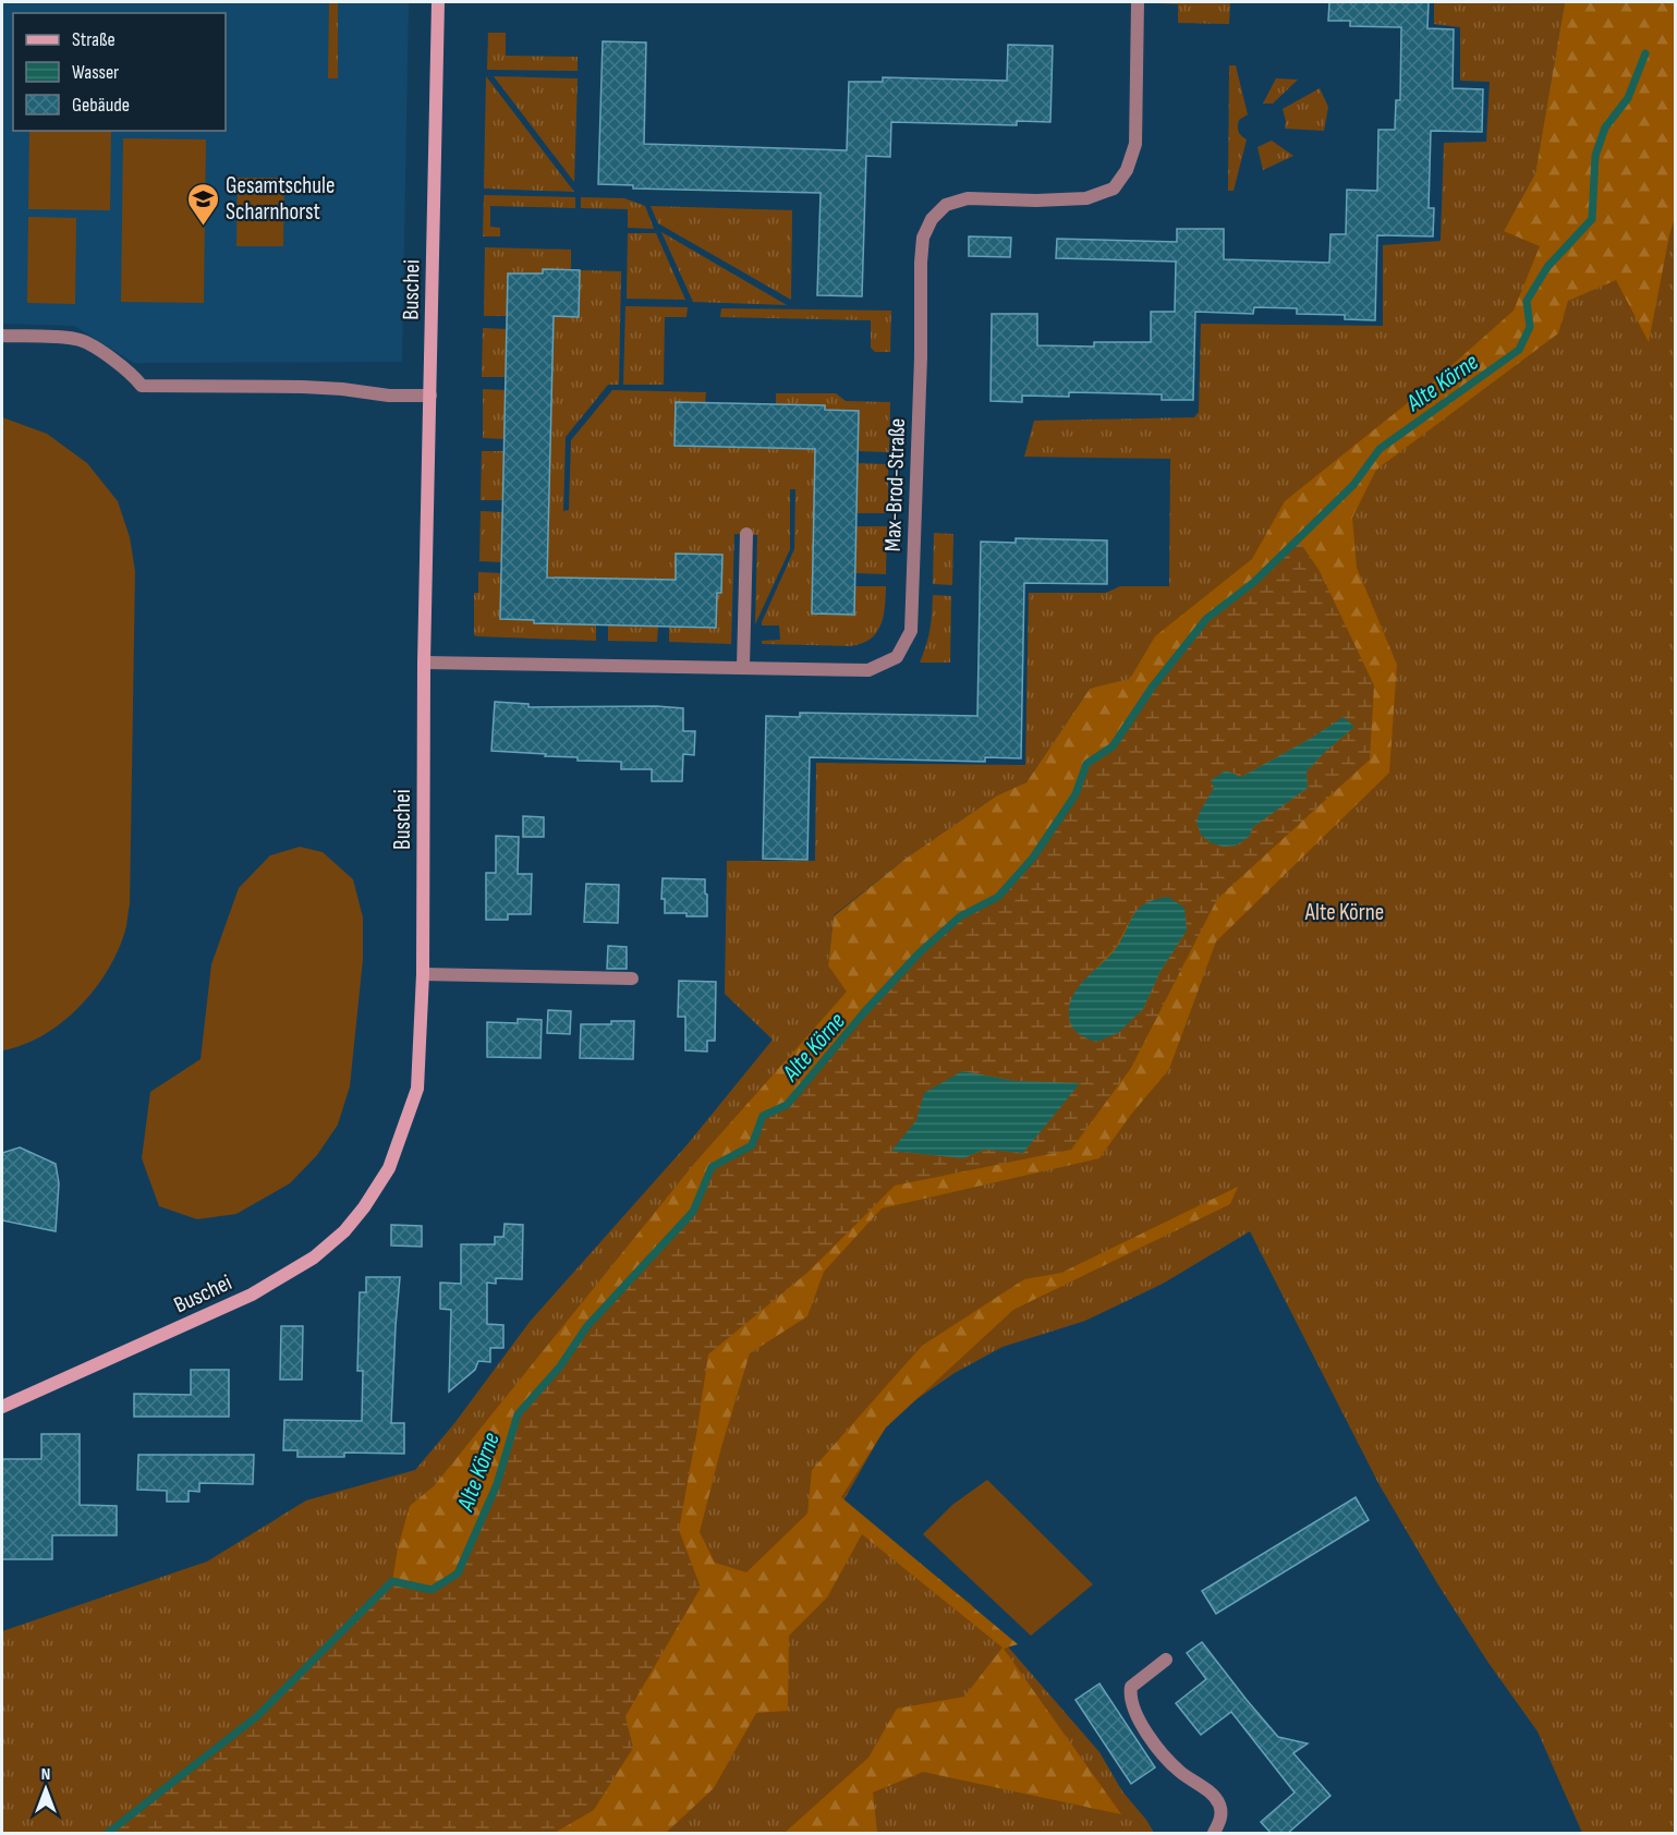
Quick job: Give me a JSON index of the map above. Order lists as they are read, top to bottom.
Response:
{
  "streets": {
    "street": ["Buschei", "Max-Brod-Straße"]
  },
  "crossings": [
    ["Buschei", "Max-Brod-Straße"]
  ],
  "water": ["Alte Körne"],
  "parks": ["Alte Körne"],
  "places": {
    "school or university": ["Gesamtschule Scharnhorst"]
  },
  "legend": ["Straße", "Wasser", "Gebäude"],
  "north": "top"
}
